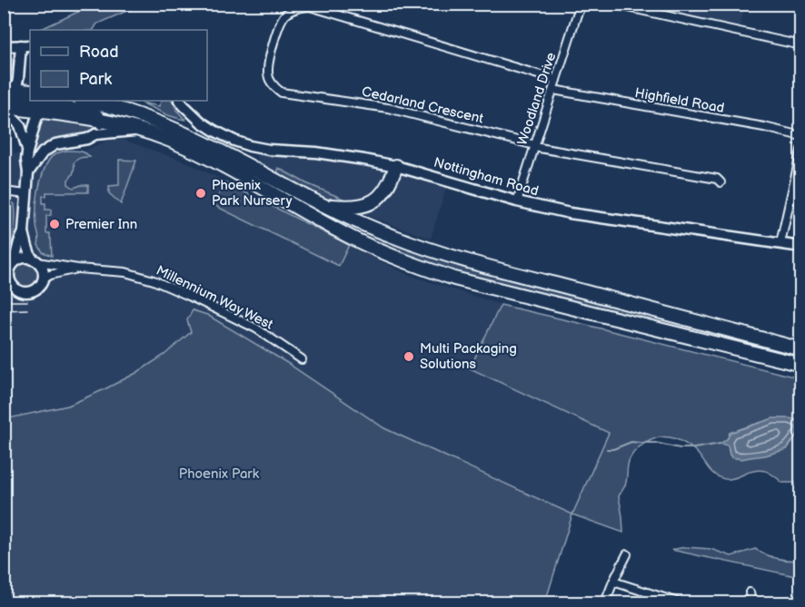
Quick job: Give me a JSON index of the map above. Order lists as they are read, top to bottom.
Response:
{
  "streets": {
    "street": [
      "Woodland Drive",
      "Highfield Road",
      "Cedarland Crescent",
      "Nottingham Road",
      "Millennium Way West"
    ]
  },
  "crossings": [
    ["Woodland Drive", "Highfield Road"],
    ["Woodland Drive", "Cedarland Crescent"],
    ["Woodland Drive", "Nottingham Road"]
  ],
  "parks": ["Phoenix Park"],
  "places": ["Phoenix Park Nursery", "Premier Inn", "Multi Packaging Solutions"],
  "legend": ["Road", "Park"]
}
